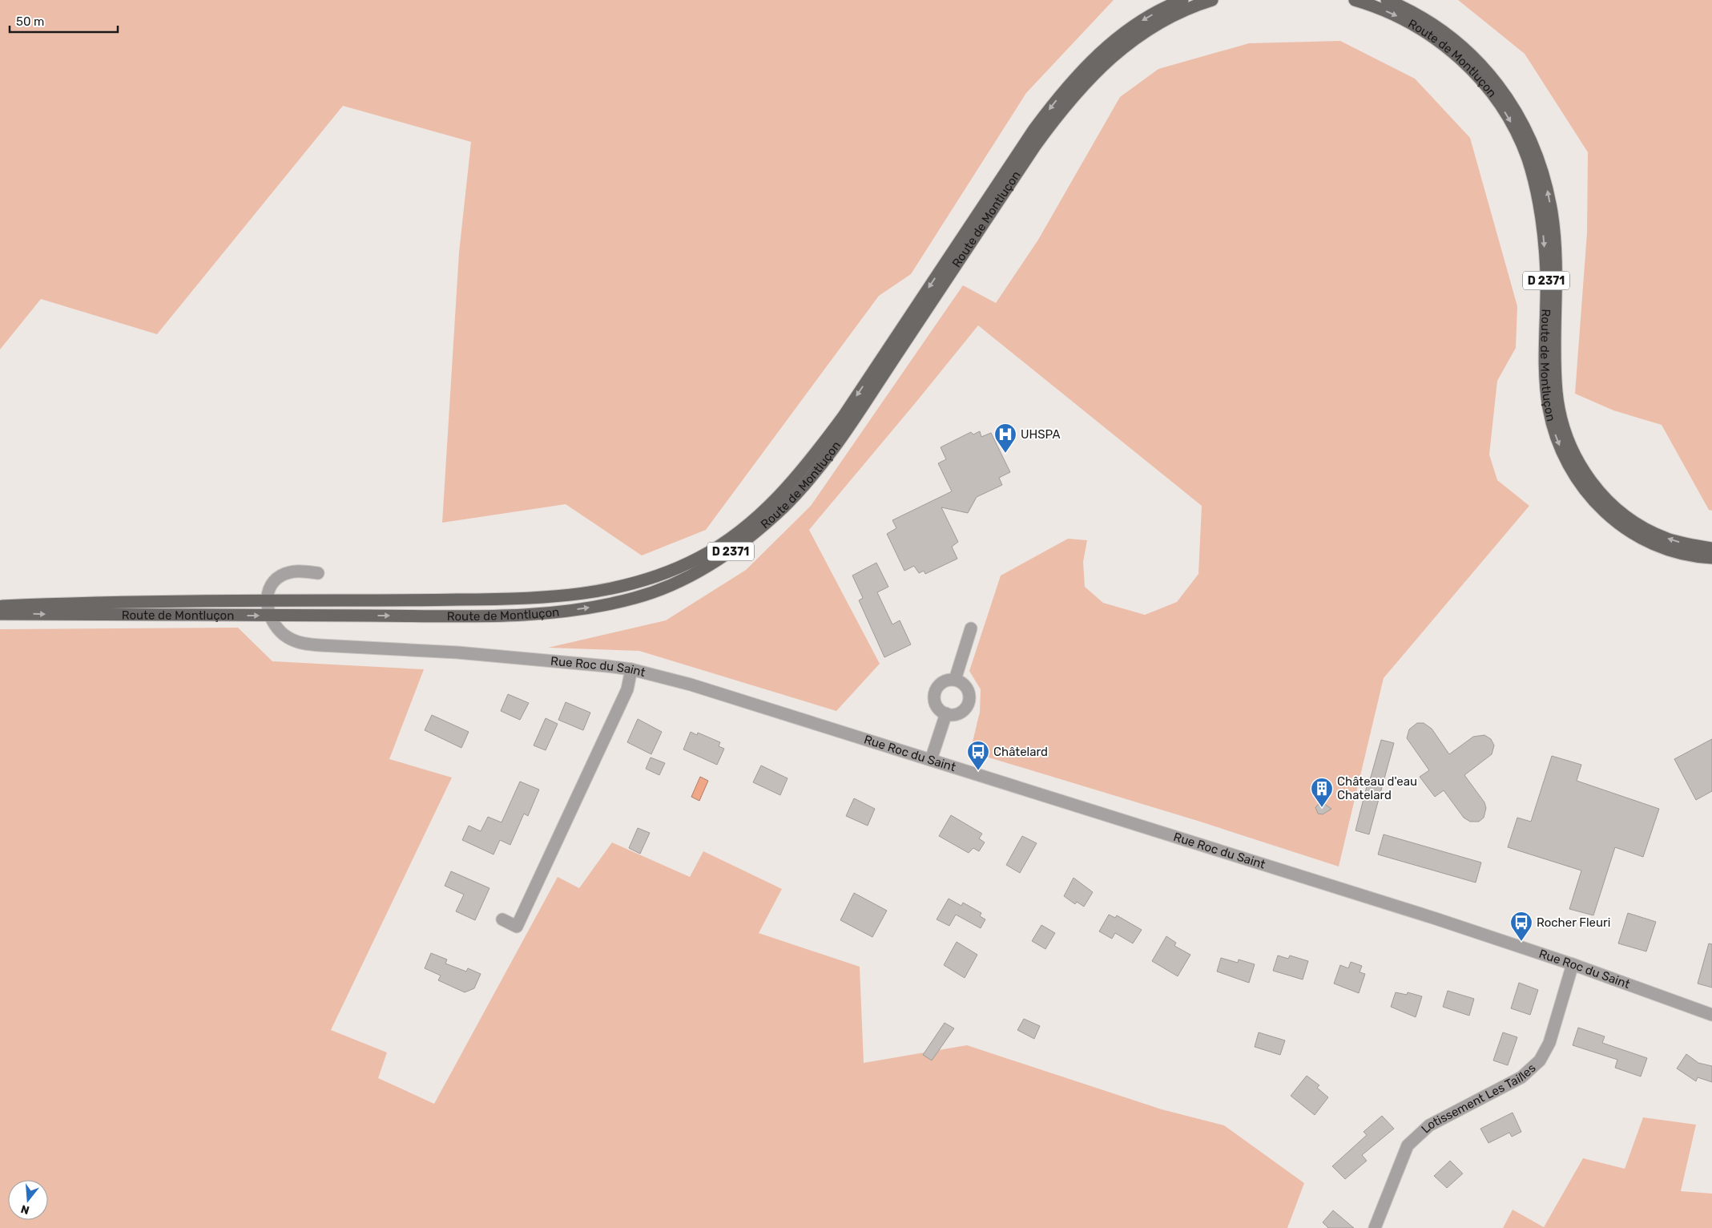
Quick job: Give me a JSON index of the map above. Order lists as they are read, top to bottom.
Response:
{
  "streets": {
    "main road": ["Route de Montluçon", "D 2371"],
    "street": ["Rue Roc du Saint", "Lotissement Les Tailles"]
  },
  "crossings": [
    ["Route de Montluçon", "Rue Roc du Saint"],
    ["Rue Roc du Saint", "Lotissement Les Tailles"]
  ],
  "places": {
    "hospital": ["UHSPA"],
    "bus stop": ["Châtelard", "Rocher Fleuri"],
    "building": ["Château d'eau Chatelard"]
  },
  "scale_bar": "50 m",
  "north": "bottom"
}
